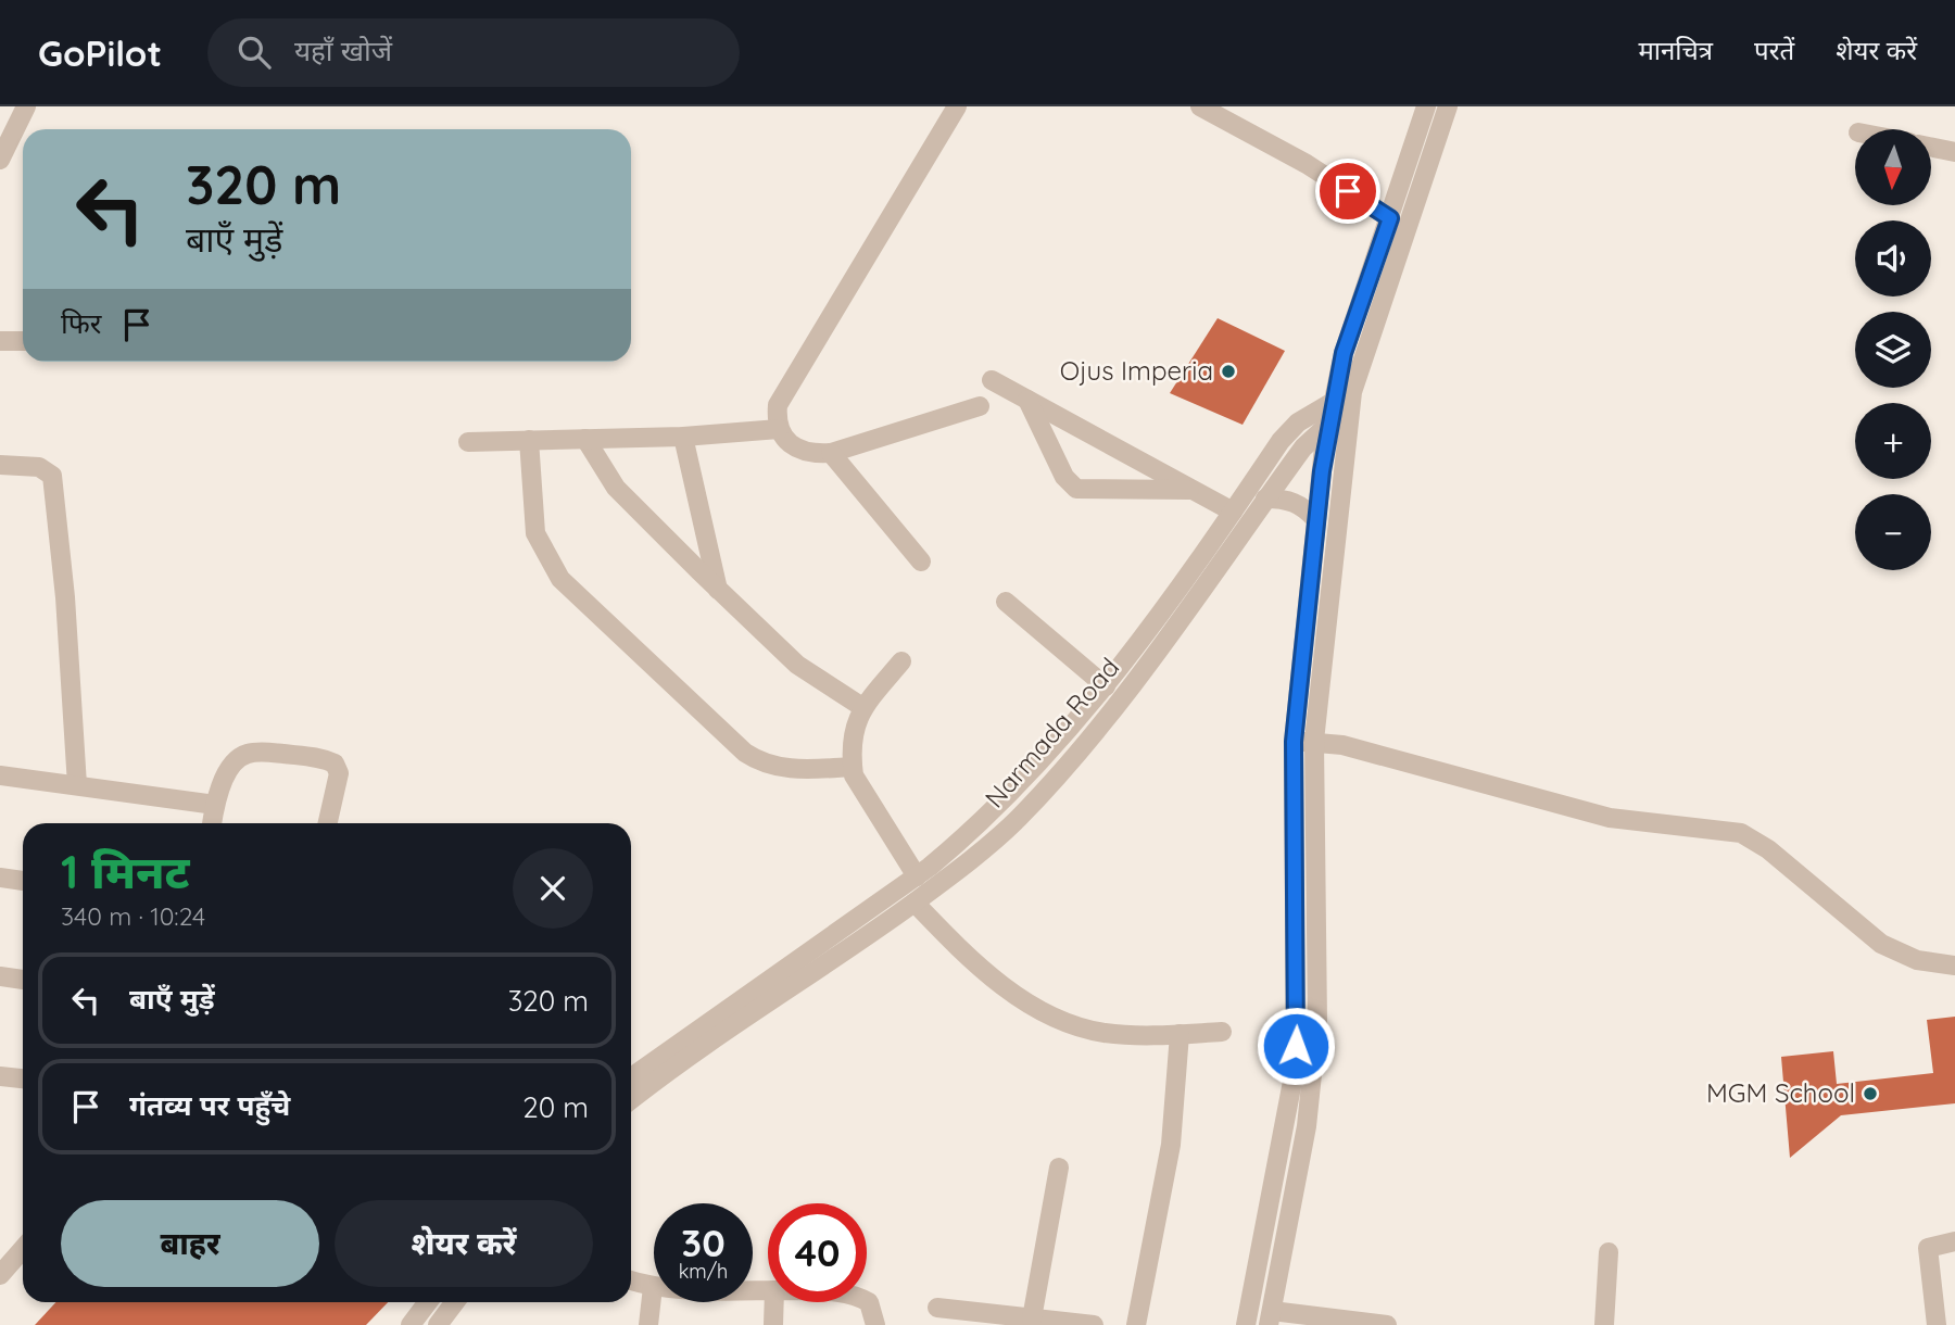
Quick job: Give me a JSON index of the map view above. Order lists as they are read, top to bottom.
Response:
{
  "streets": {
    "street": ["Narmada Road"]
  },
  "places": ["Ojus Imperia", "MGM School"],
  "north": "bottom",
  "page": {
    "header": "GoPilot",
    "search": "यहाँ खोजें",
    "nav": ["मानचित्र", "परतें", "शेयर करें"],
    "map_buttons": ["+", "−"],
    "turn": ["320 m", "बाएँ मुड़ें"],
    "then": "फिर",
    "heading": ["1 मिनट", "340 m · 10:24"],
    "list": [
      {
        "name": "बाएँ मुड़ें",
        "value": "320 m"
      },
      {
        "name": "गंतव्य पर पहुँचे",
        "value": "20 m"
      }
    ],
    "buttons": ["बाहर", "शेयर करें"],
    "speed": "30 km/h",
    "limit": "40"
  }
}
